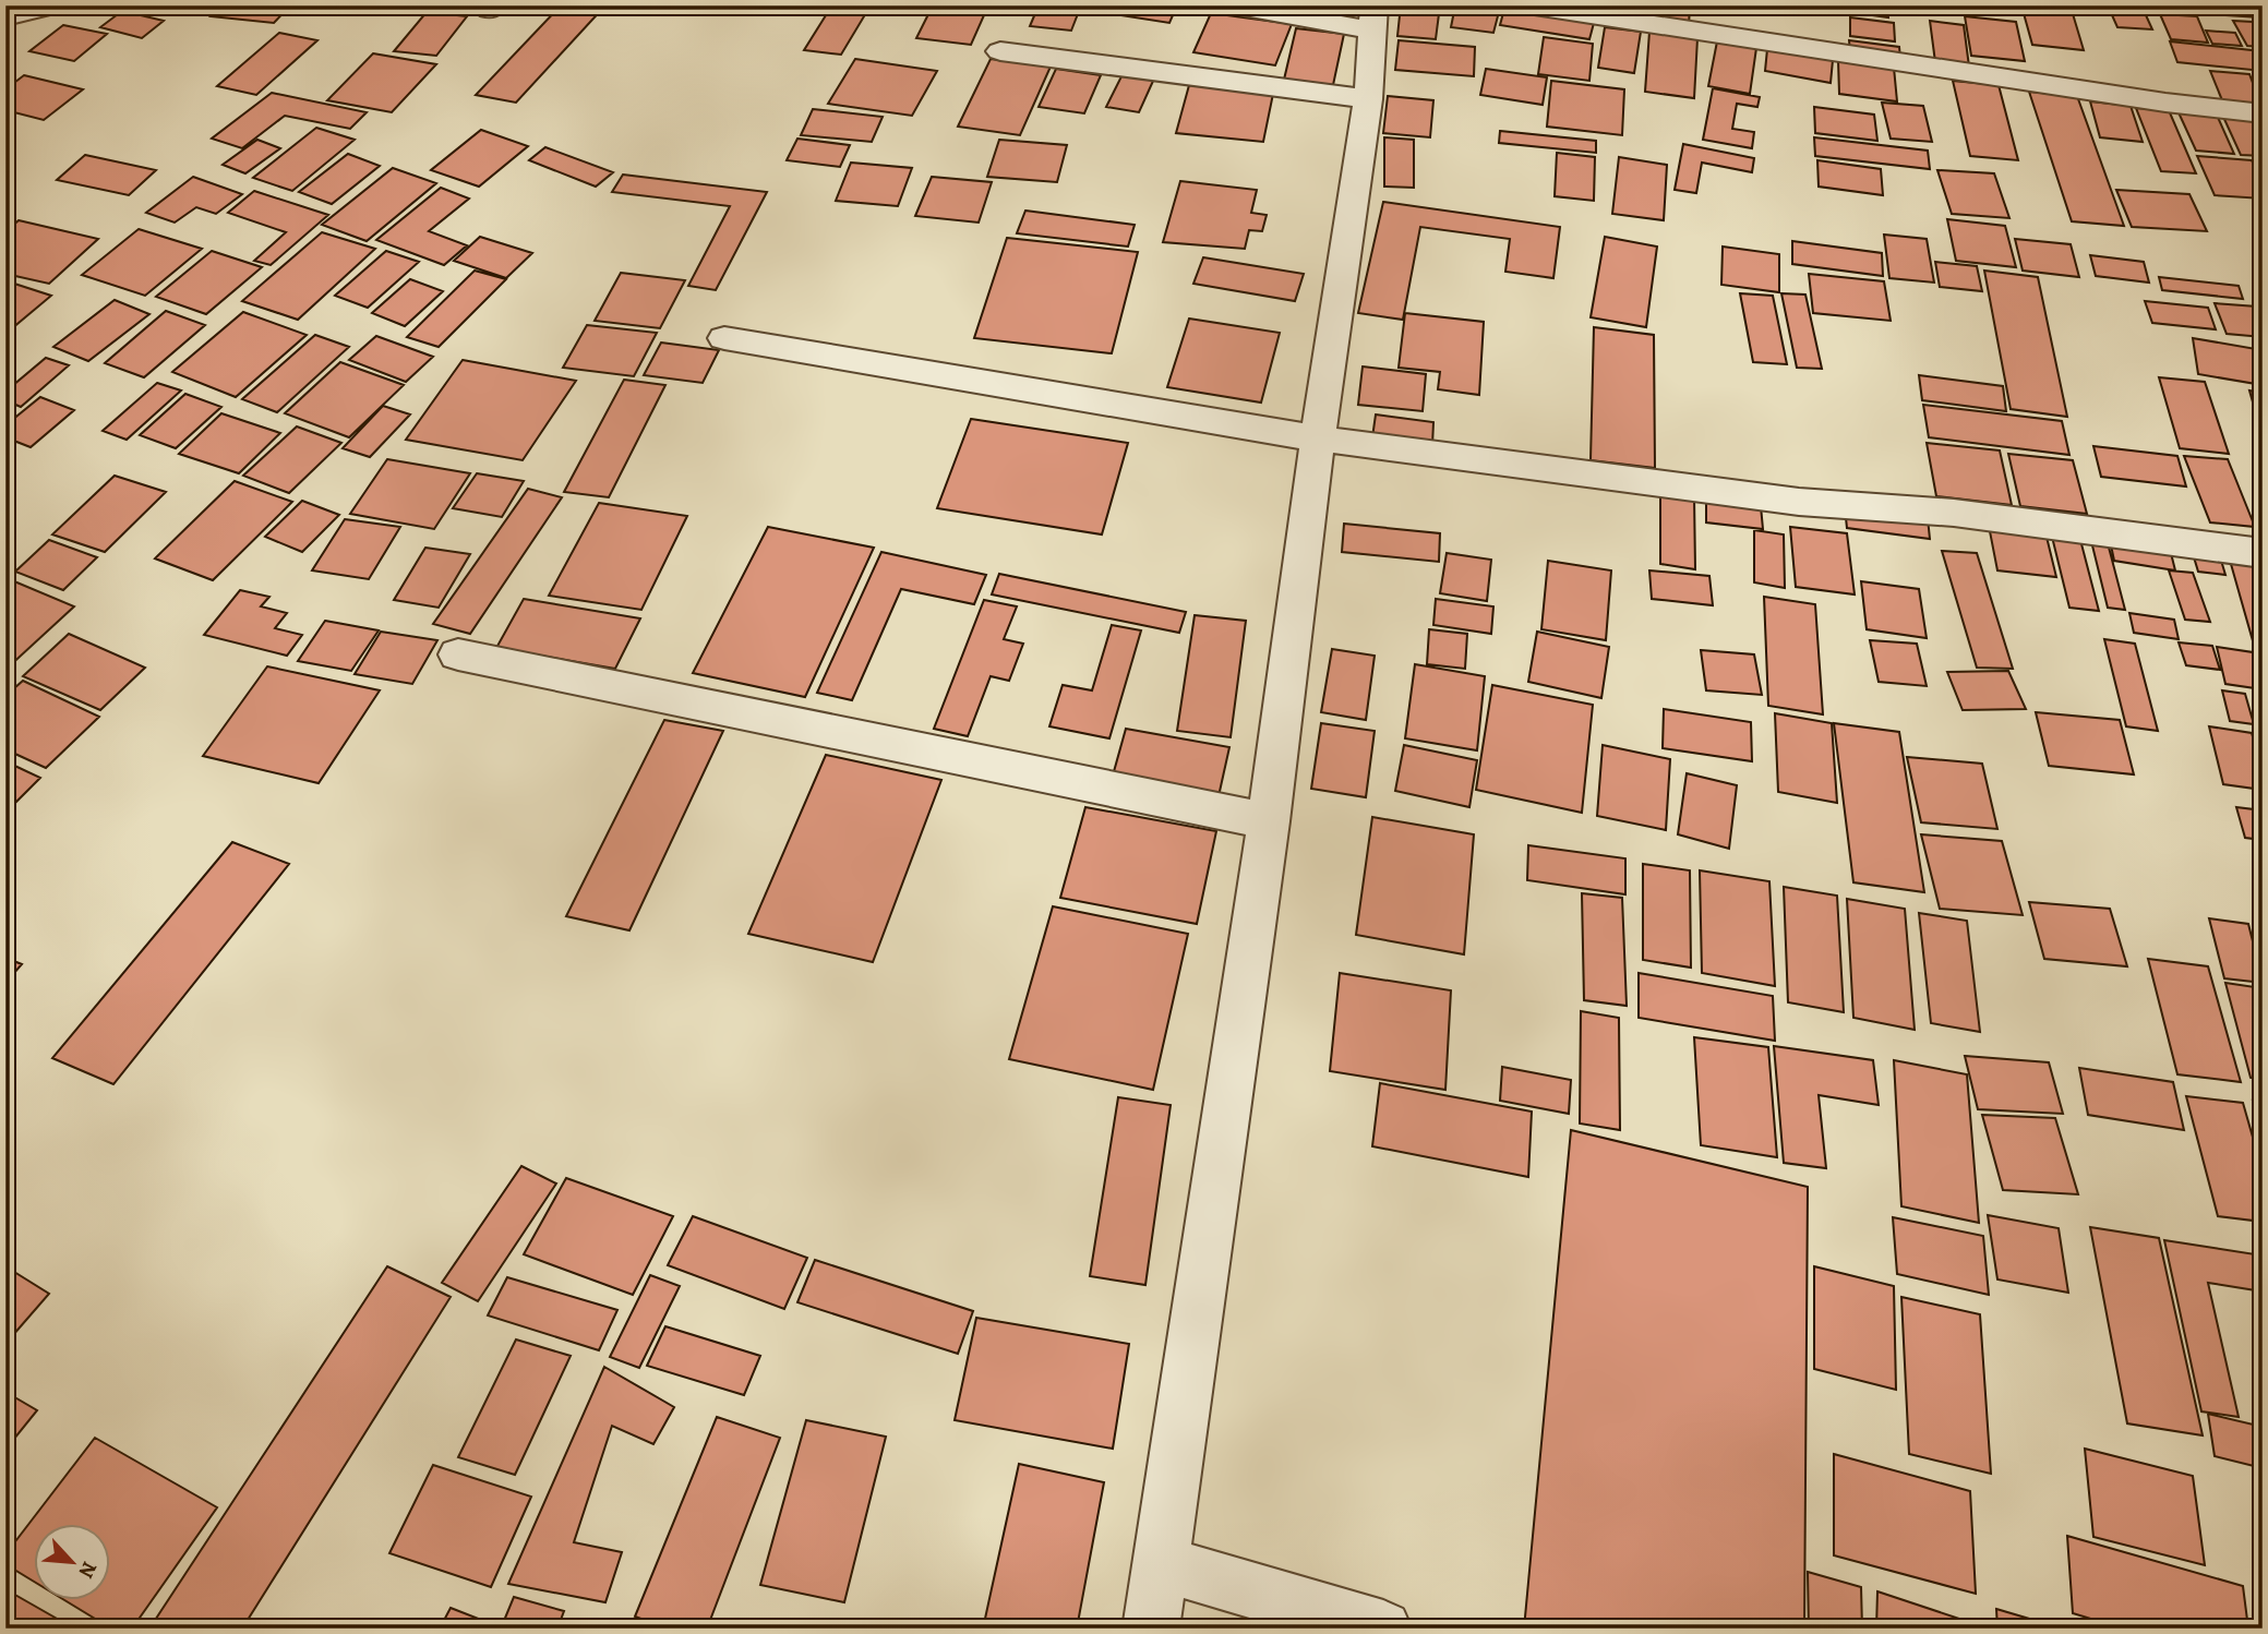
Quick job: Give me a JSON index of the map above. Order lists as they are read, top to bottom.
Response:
{
  "north": "bottom right"
}
